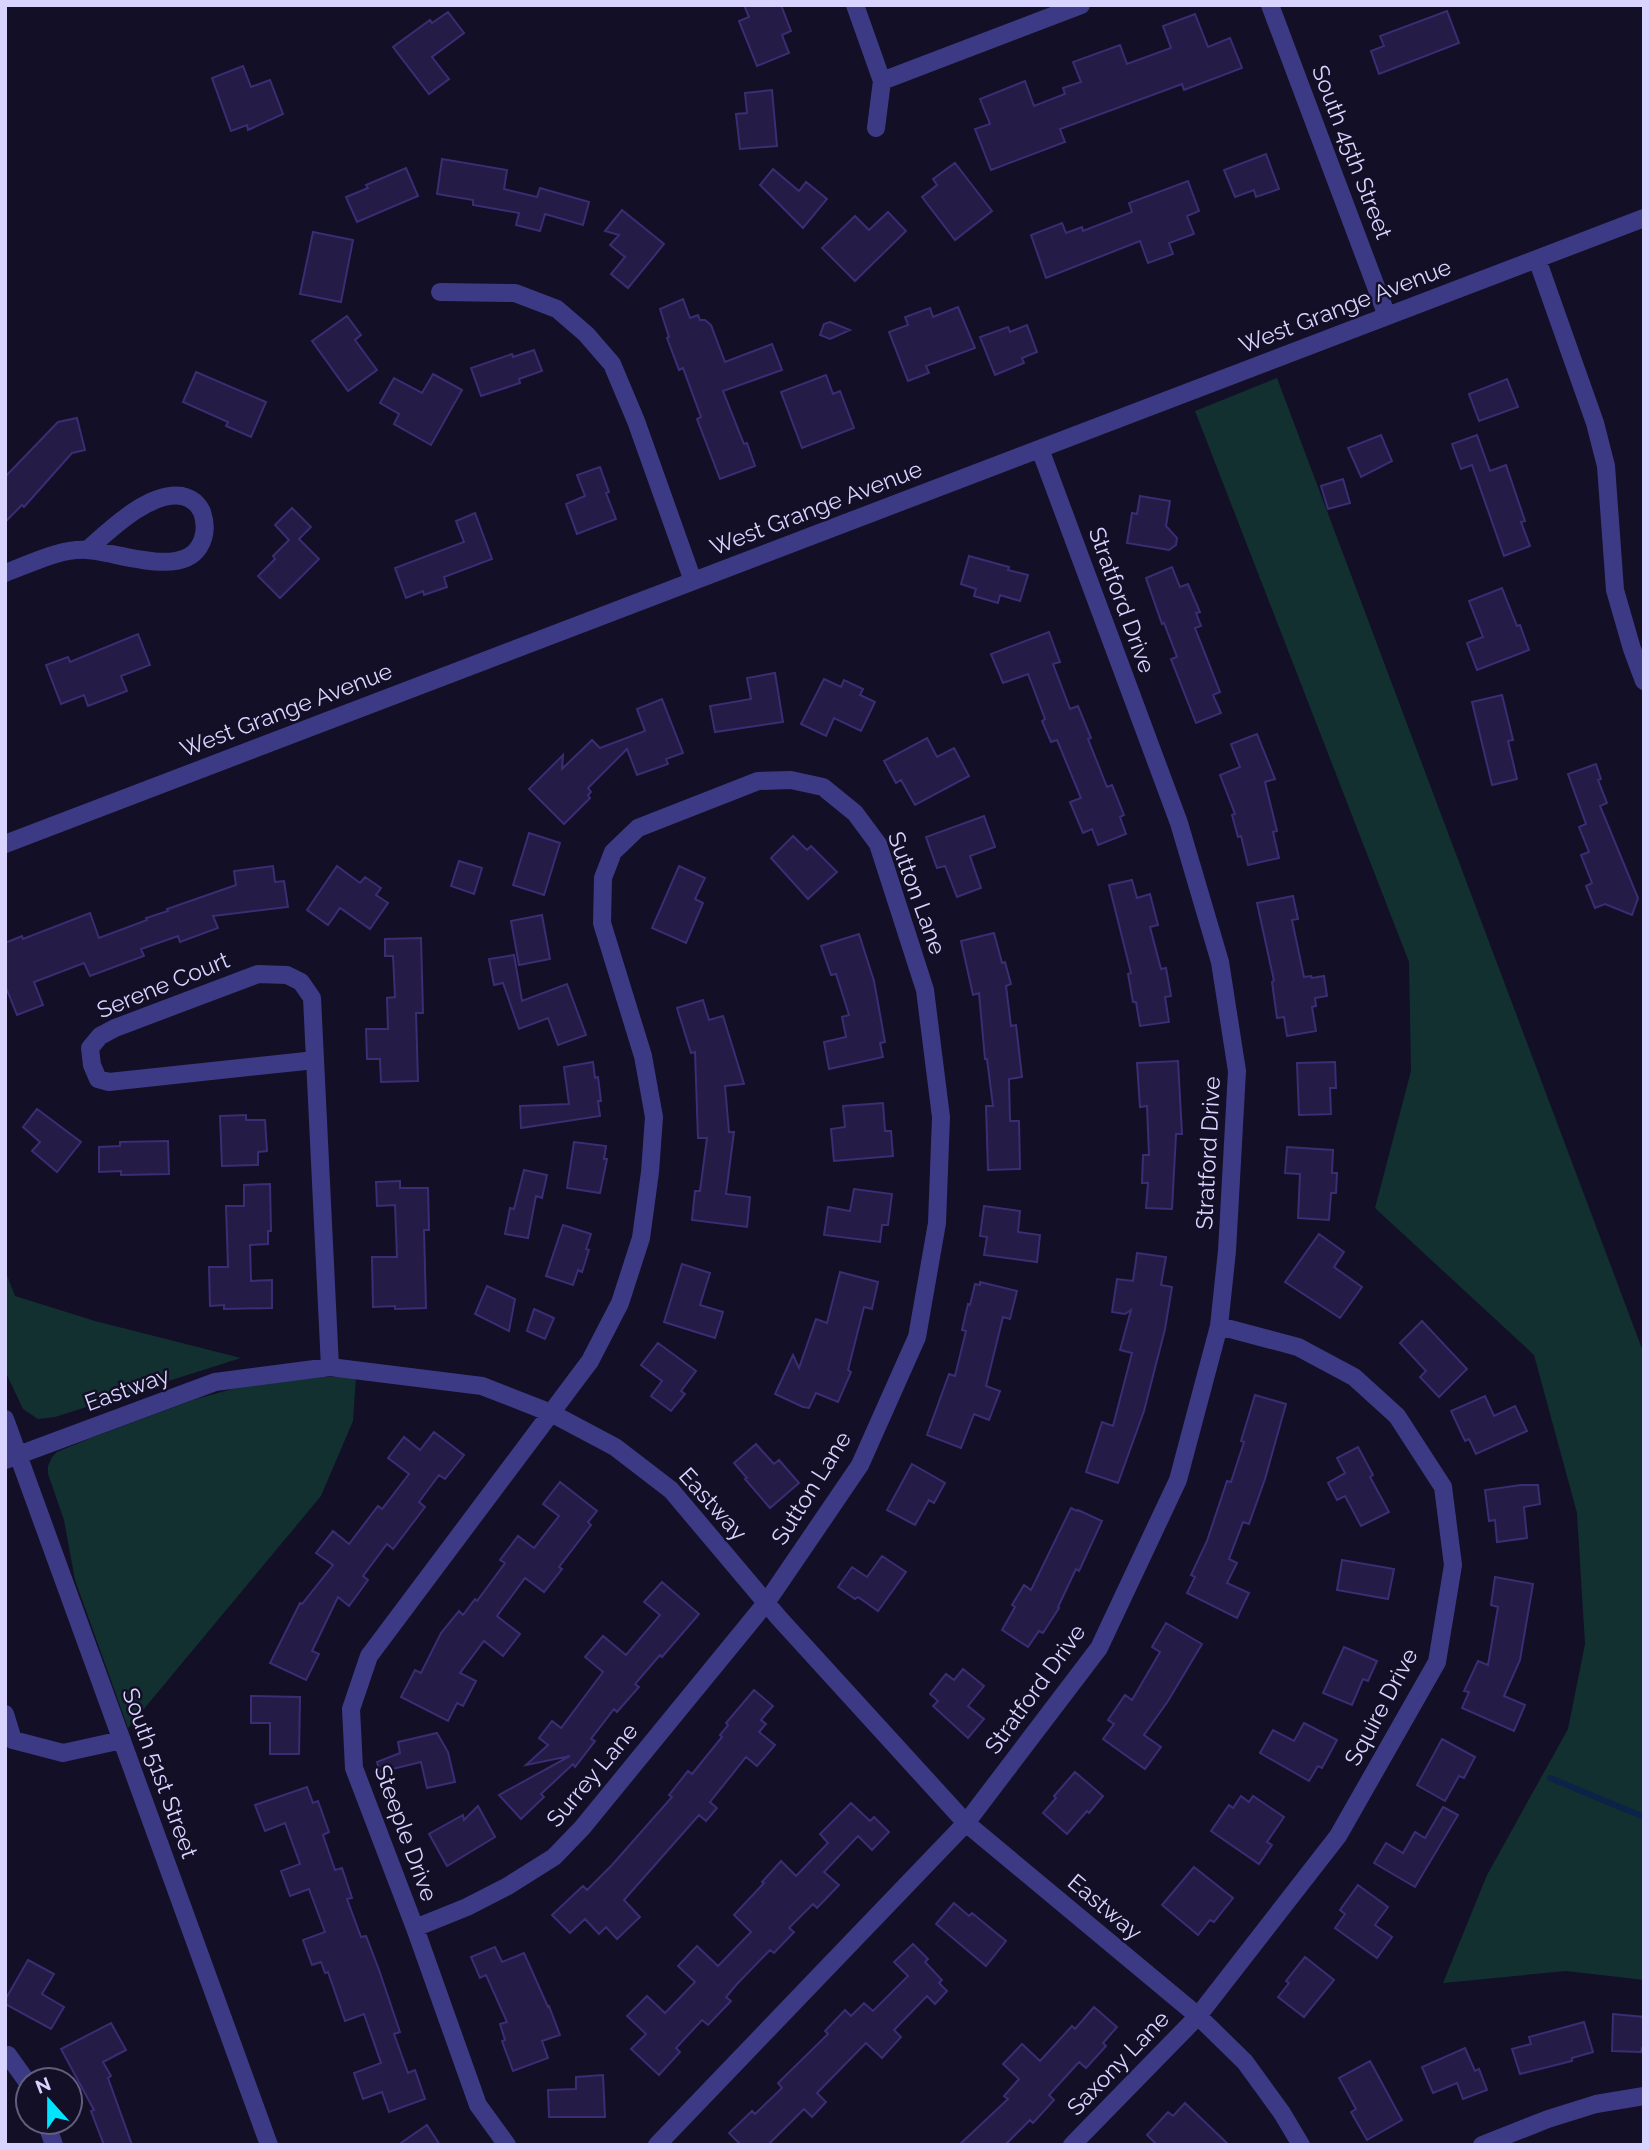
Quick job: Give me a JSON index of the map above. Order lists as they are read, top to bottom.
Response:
{
  "streets": {
    "street": [
      "South 45th Street",
      "West Grange Avenue",
      "Stratford Drive",
      "Sutton Lane",
      "Serene Court",
      "Eastway",
      "Squire Drive",
      "South 51st Street",
      "Surrey Lane",
      "Steeple Drive",
      "Saxony Lane"
    ]
  },
  "crossings": [
    ["South 45th Street", "West Grange Avenue"],
    ["West Grange Avenue", "Stratford Drive"],
    ["Stratford Drive", "Eastway"],
    ["Stratford Drive", "Squire Drive"],
    ["Sutton Lane", "Eastway"],
    ["Sutton Lane", "Surrey Lane"],
    ["Sutton Lane", "Steeple Drive"],
    ["Serene Court", "Eastway"],
    ["Eastway", "Squire Drive"],
    ["Eastway", "South 51st Street"],
    ["Eastway", "Surrey Lane"],
    ["Eastway", "Steeple Drive"],
    ["Eastway", "Saxony Lane"],
    ["Squire Drive", "Saxony Lane"],
    ["Surrey Lane", "Steeple Drive"]
  ],
  "north": "top"
}
